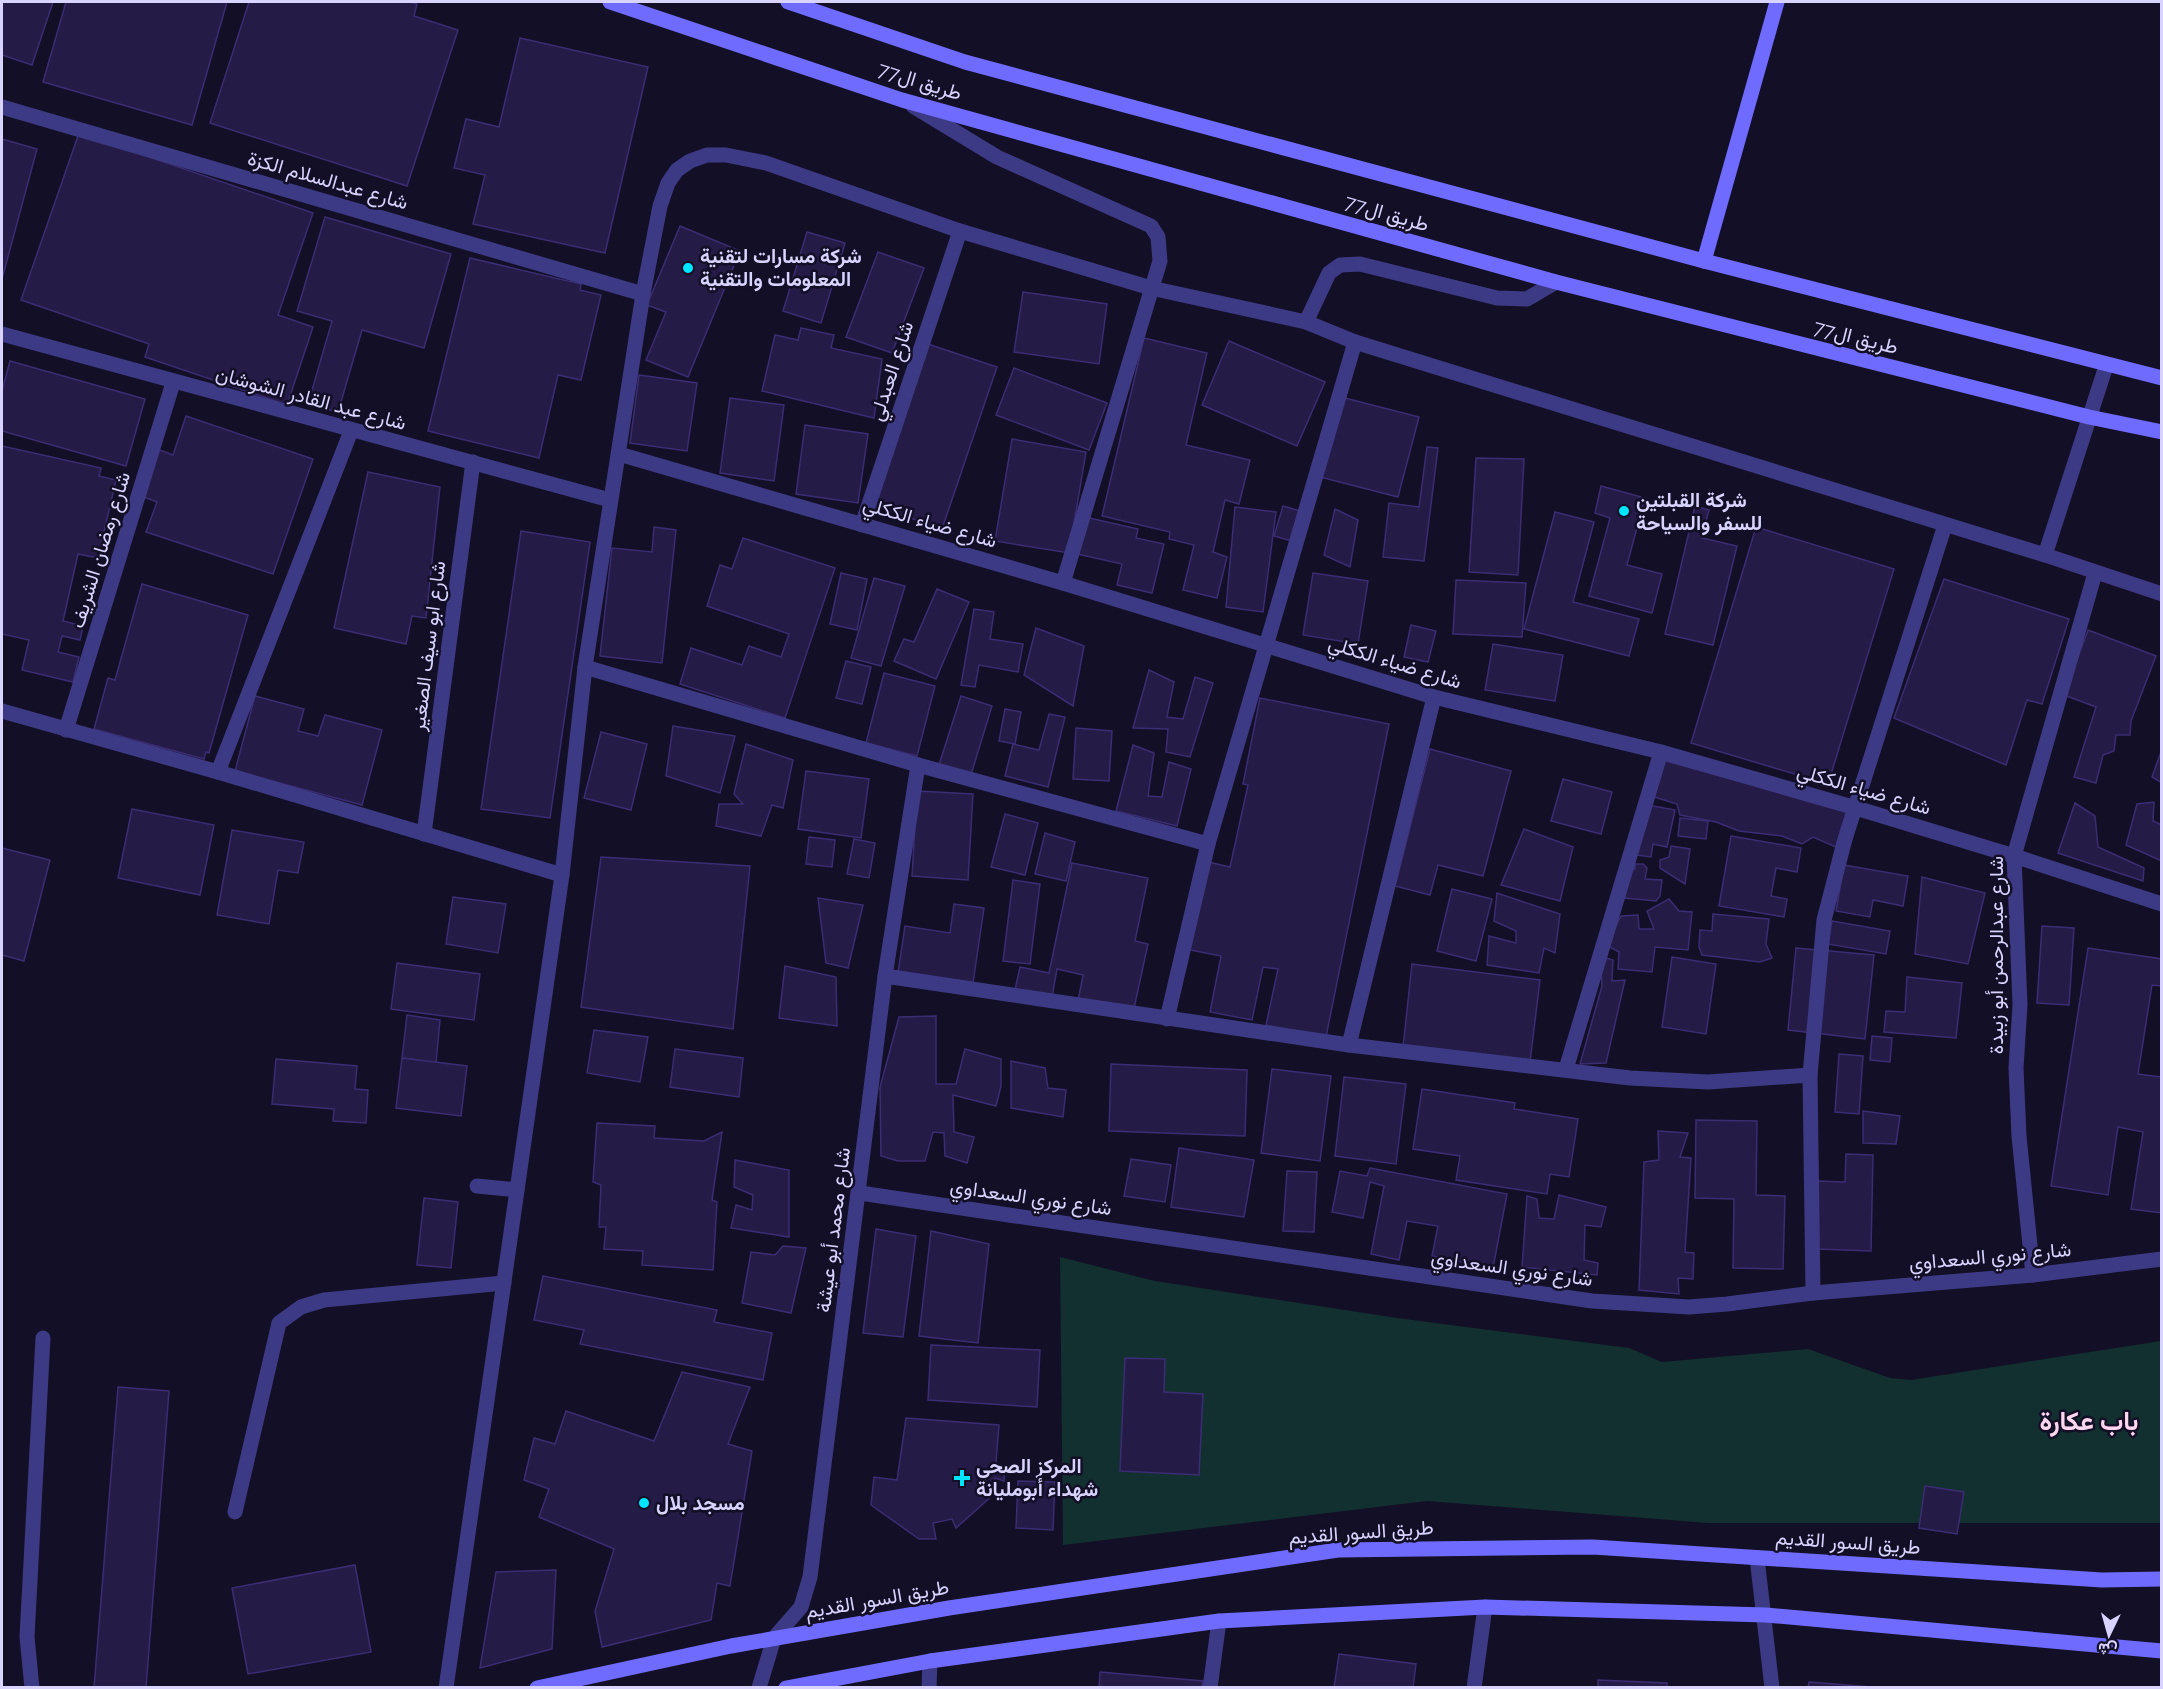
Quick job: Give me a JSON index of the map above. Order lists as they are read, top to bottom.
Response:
{
  "streets": {
    "main road": ["طريق ال77", "طريق السور القديم"],
    "street": [
      "شارع عبدالسلام الكزة",
      "شارع العبدلي",
      "شارع عبد القادر الشوشان",
      "شارع ضياء الككلي",
      "شارع رمضان الشريف",
      "شارع ابو سيف الصغير",
      "شارع عبدالرحمن أبو زبيدة",
      "شارع نوري السعداوي",
      "شارع محمد أبو عيشة"
    ]
  },
  "crossings": [
    ["شارع العبدلي", "شارع ضياء الككلي"],
    ["شارع عبد القادر الشوشان", "شارع رمضان الشريف"],
    ["شارع عبد القادر الشوشان", "شارع ابو سيف الصغير"],
    ["شارع ضياء الككلي", "شارع عبدالرحمن أبو زبيدة"],
    ["شارع عبدالرحمن أبو زبيدة", "شارع نوري السعداوي"],
    ["شارع نوري السعداوي", "شارع محمد أبو عيشة"],
    ["شارع محمد أبو عيشة", "طريق السور القديم"]
  ],
  "districts": ["باب عكارة"],
  "places": {
    "other": ["شركة مسارات لتقنية المعلومات والتقنية", "شركة القبلتين للسفر والسياحة", "مسجد بلال"],
    "health": ["المركز الصحي شهداء أبومليانة"]
  },
  "north": "bottom"
}
